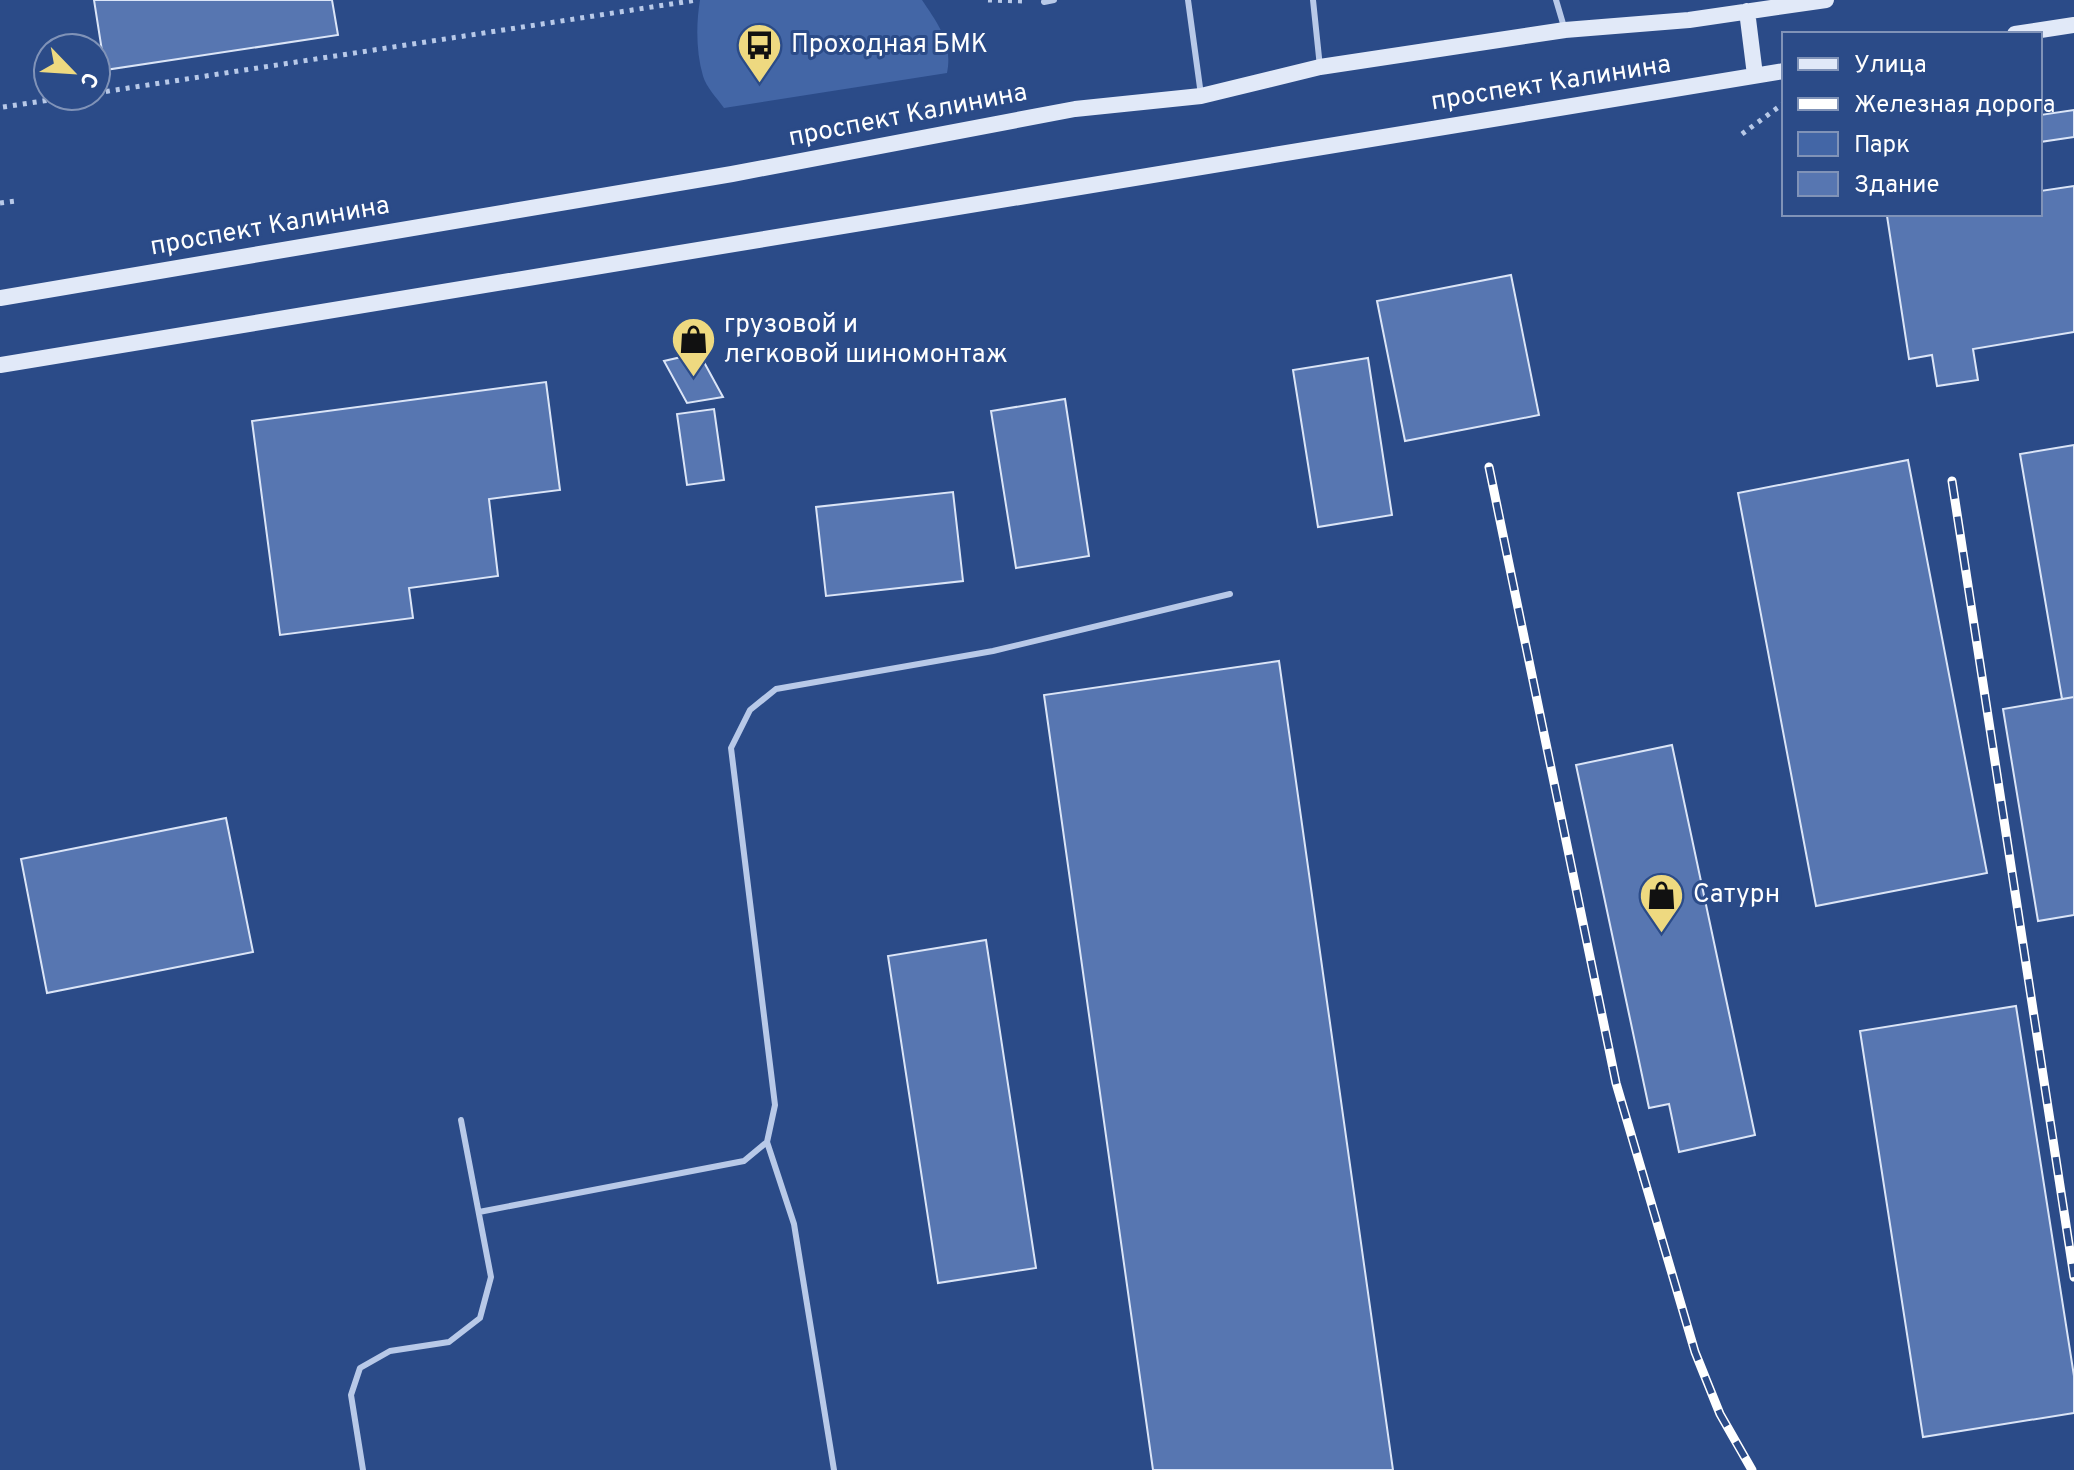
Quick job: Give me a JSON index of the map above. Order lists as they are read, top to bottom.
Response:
{
  "streets": {
    "main road": ["проспект Калинина"]
  },
  "places": {
    "bus stop": ["Проходная БМК"],
    "shop": ["грузовой и легковой шиномонтаж", "Сатурн"]
  },
  "legend": [
    "Улица",
    "Железная дорога",
    "Парк",
    "Здание"
  ],
  "north": "bottom right"
}
